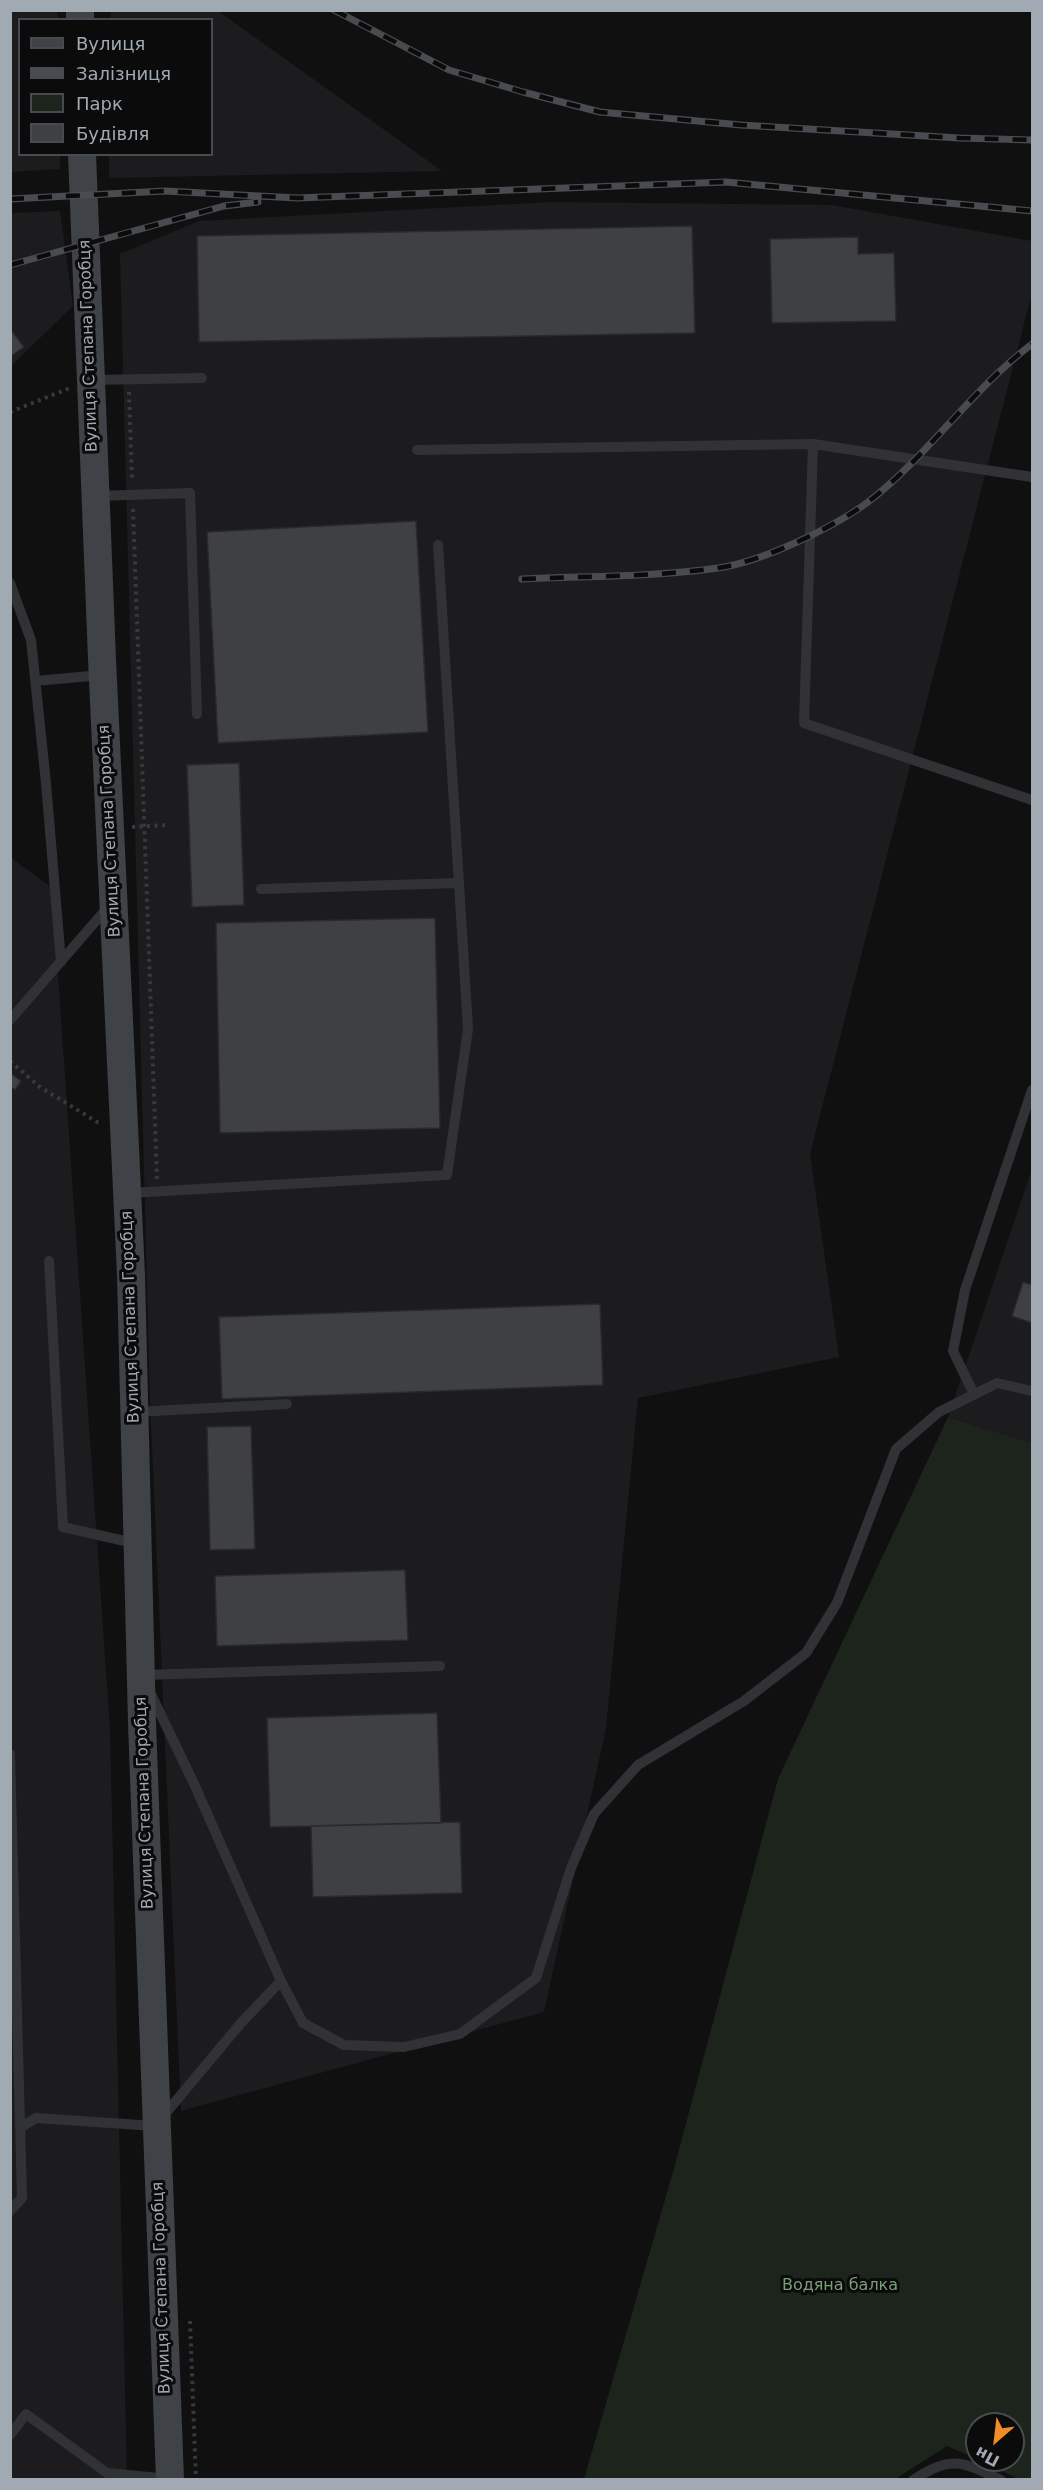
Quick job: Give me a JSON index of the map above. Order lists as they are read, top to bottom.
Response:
{
  "streets": {
    "main road": ["Вулиця Степана Горобця"]
  },
  "parks": ["Водяна балка"],
  "legend": [
    "Вулиця",
    "Залізниця",
    "Парк",
    "Будівля"
  ],
  "north": "bottom left"
}
